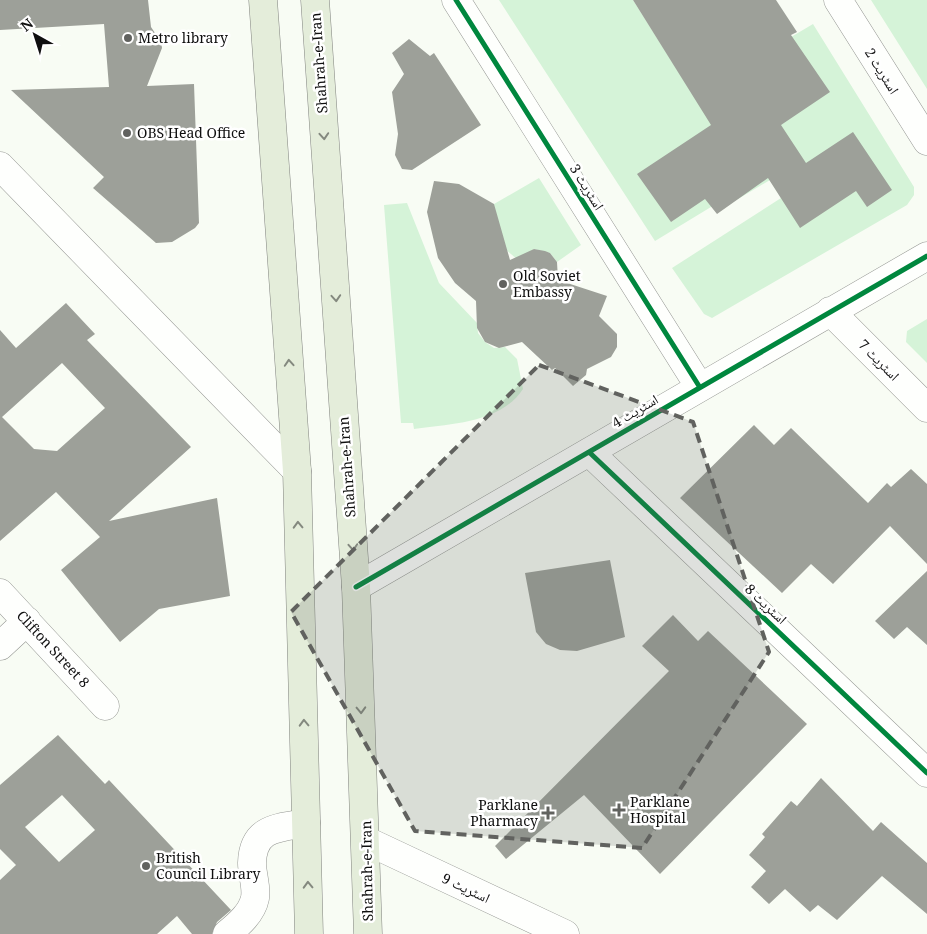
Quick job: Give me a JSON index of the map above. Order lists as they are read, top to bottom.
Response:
{
  "streets": {
    "main road": ["Shahrah-e-Iran"],
    "street": [
      "اسٹریٹ 2",
      "اسٹریٹ 3",
      "اسٹریٹ 7",
      "اسٹریٹ 4",
      "اسٹریٹ 8",
      "Clifton Street 8",
      "اسٹریٹ 9"
    ]
  },
  "crossings": [
    ["Shahrah-e-Iran", "اسٹریٹ 4"],
    ["Shahrah-e-Iran", "اسٹریٹ 9"],
    ["اسٹریٹ 3", "اسٹریٹ 4"],
    ["اسٹریٹ 7", "اسٹریٹ 4"],
    ["اسٹریٹ 4", "اسٹریٹ 8"]
  ],
  "places": {
    "other": [
      "Metro library",
      "OBS Head Office",
      "Old Soviet Embassy",
      "British Council Library"
    ],
    "health": ["Parklane Hospital", "Parklane Pharmacy"]
  },
  "north": "top left"
}
